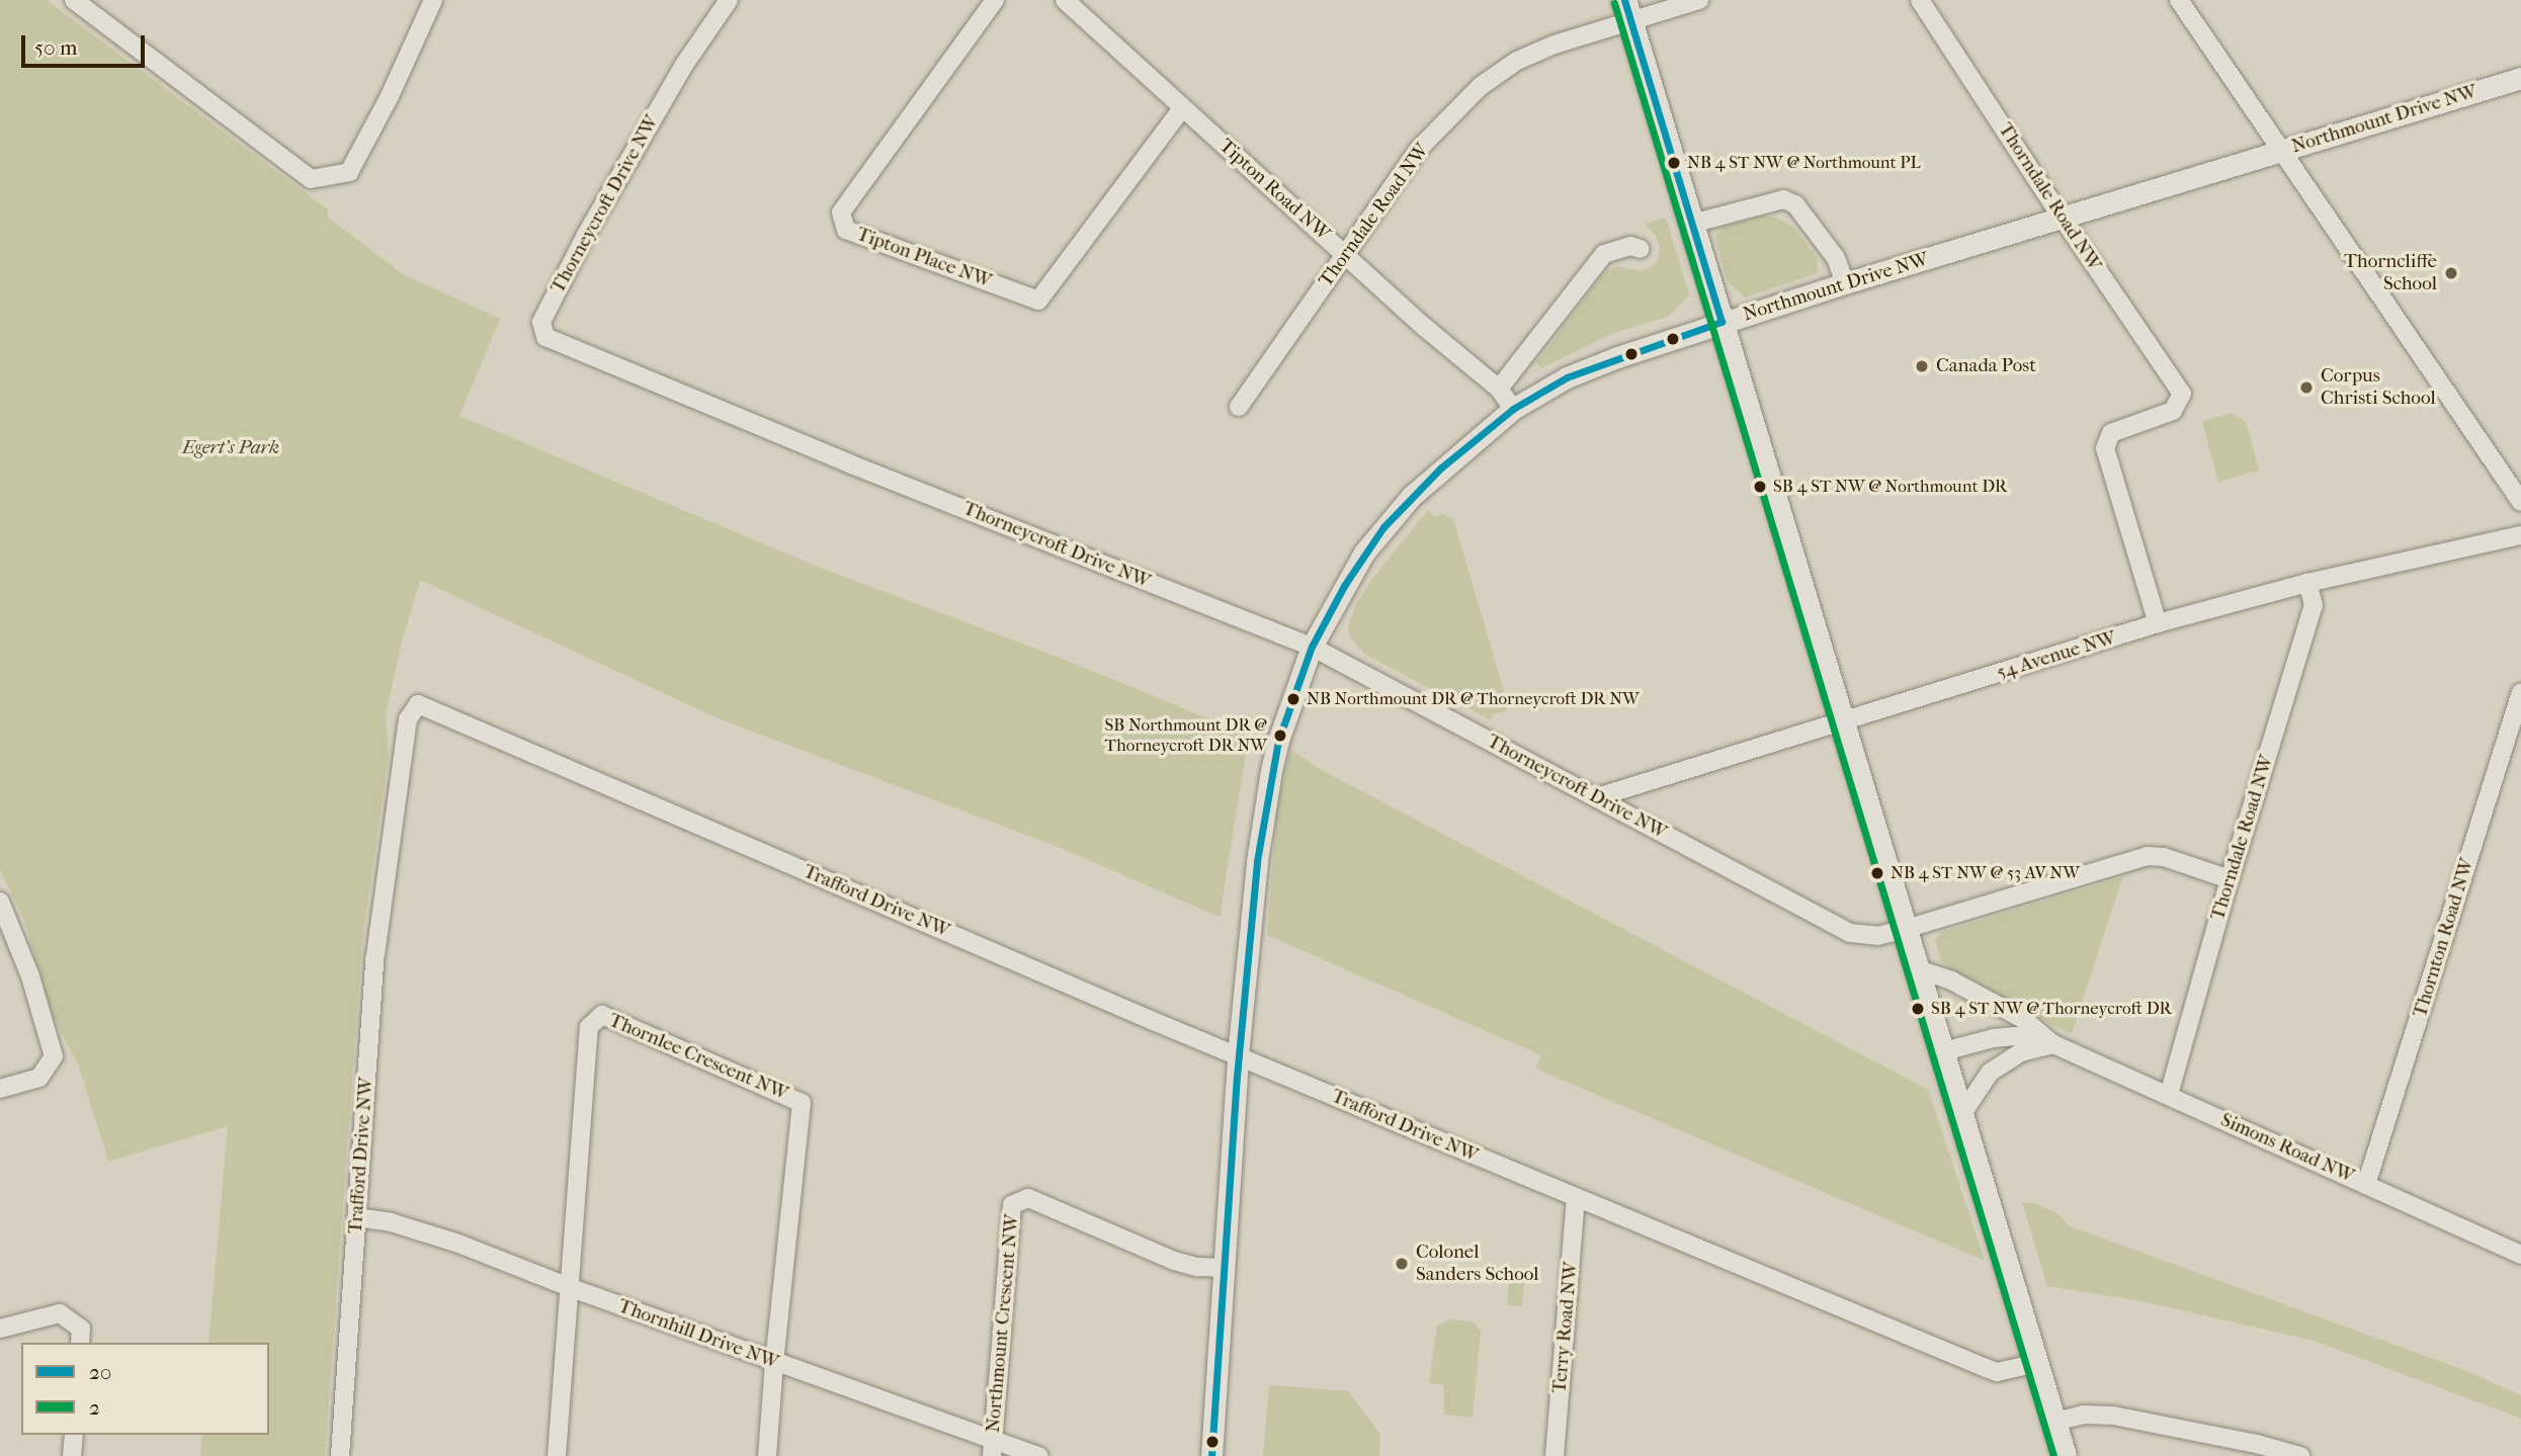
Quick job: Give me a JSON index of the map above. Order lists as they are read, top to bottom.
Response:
{
  "streets": {
    "street": [
      "Northmount Drive NW",
      "Tipton Road NW",
      "Thorndale Road NW",
      "Thorneycroft Drive NW",
      "Tipton Place NW",
      "54 Avenue NW",
      "Trafford Drive NW",
      "Thornton Road NW",
      "Thornlee Crescent NW",
      "Simons Road NW",
      "Northmount Crescent NW",
      "Terry Road NW",
      "Thornhill Drive NW"
    ]
  },
  "crossings": [
    ["Northmount Drive NW", "Tipton Road NW"],
    ["Northmount Drive NW", "Thorndale Road NW"],
    ["Northmount Drive NW", "Thorneycroft Drive NW"],
    ["Northmount Drive NW", "Trafford Drive NW"],
    ["Northmount Drive NW", "Northmount Crescent NW"],
    ["Tipton Road NW", "Thorndale Road NW"],
    ["Tipton Road NW", "Tipton Place NW"],
    ["Thorndale Road NW", "Thorneycroft Drive NW"],
    ["Thorndale Road NW", "54 Avenue NW"],
    ["Thorndale Road NW", "Simons Road NW"],
    ["Thorneycroft Drive NW", "54 Avenue NW"],
    ["Trafford Drive NW", "Terry Road NW"],
    ["Trafford Drive NW", "Thornhill Drive NW"],
    ["Thornton Road NW", "Simons Road NW"],
    ["Thornlee Crescent NW", "Thornhill Drive NW"],
    ["Northmount Crescent NW", "Thornhill Drive NW"]
  ],
  "parks": ["Egert's Park"],
  "places": [
    "NB 4 ST NW @ Northmount PL",
    "Thorncliffe School",
    "Canada Post",
    "Corpus Christi School",
    "SB 4 ST NW @ Northmount DR",
    "NB Northmount DR @ Thorneycroft DR NW",
    "SB Northmount DR @ Thorneycroft DR NW",
    "NB 4 ST NW @ 53 AV NW",
    "SB 4 ST NW @ Thorneycroft DR",
    "Colonel Sanders School"
  ],
  "lines": ["transit line 20", "transit line 2"],
  "legend": ["20", "2"],
  "scale_bar": "50 m"
}
